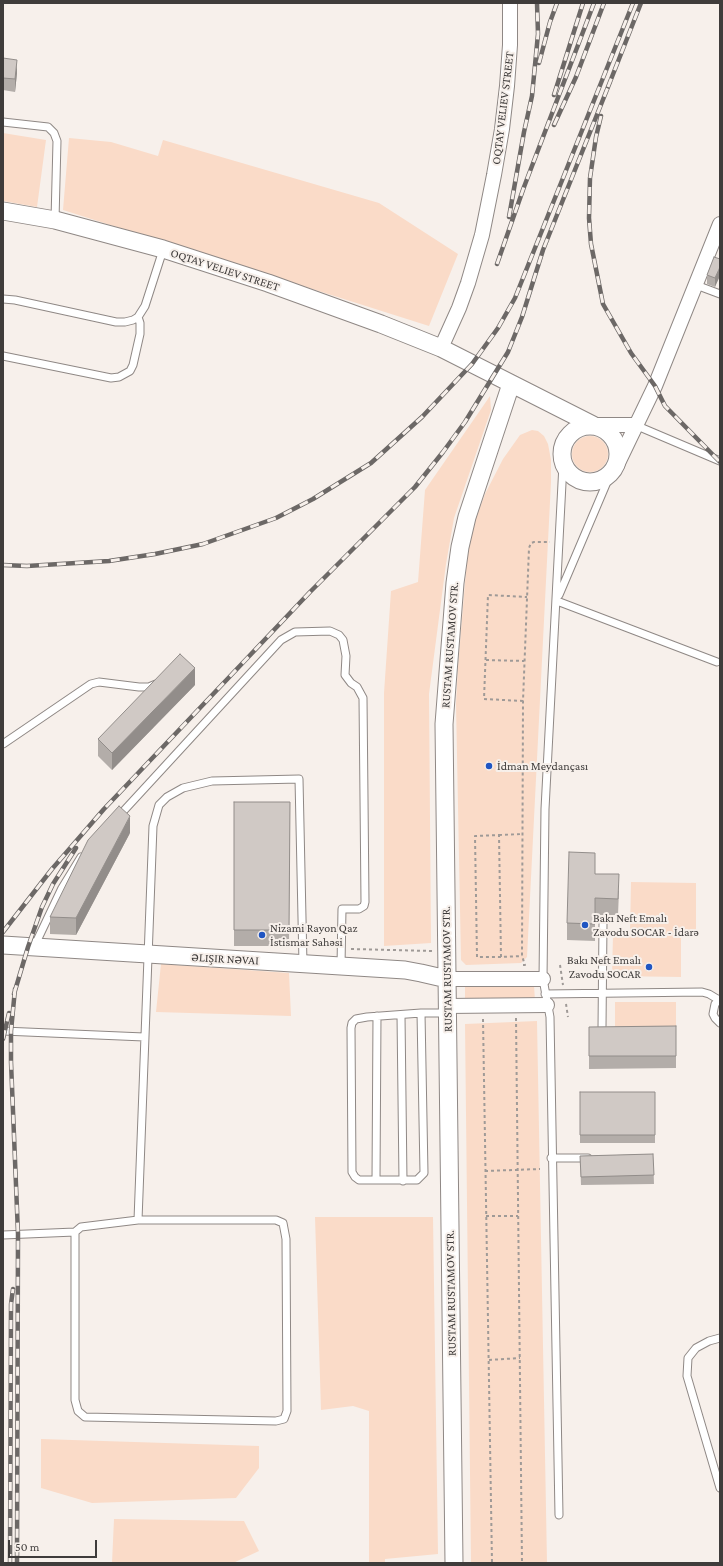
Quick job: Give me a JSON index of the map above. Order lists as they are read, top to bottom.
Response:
{
  "streets": {
    "street": ["OQTAY VELIEV STREET", "RUSTAM RUSTAMOV STR.", "ƏLIŞIR NƏVAI"]
  },
  "crossings": [
    ["OQTAY VELIEV STREET", "RUSTAM RUSTAMOV STR."],
    ["RUSTAM RUSTAMOV STR.", "ƏLIŞIR NƏVAI"]
  ],
  "places": [
    "İdman Meydançası",
    "Bakı Neft Emalı Zavodu SOCAR - İdarə",
    "Nizami Rayon Qaz İstismar Sahəsi",
    "Bakı Neft Emalı Zavodu SOCAR"
  ],
  "scale_bar": "50 m"
}
